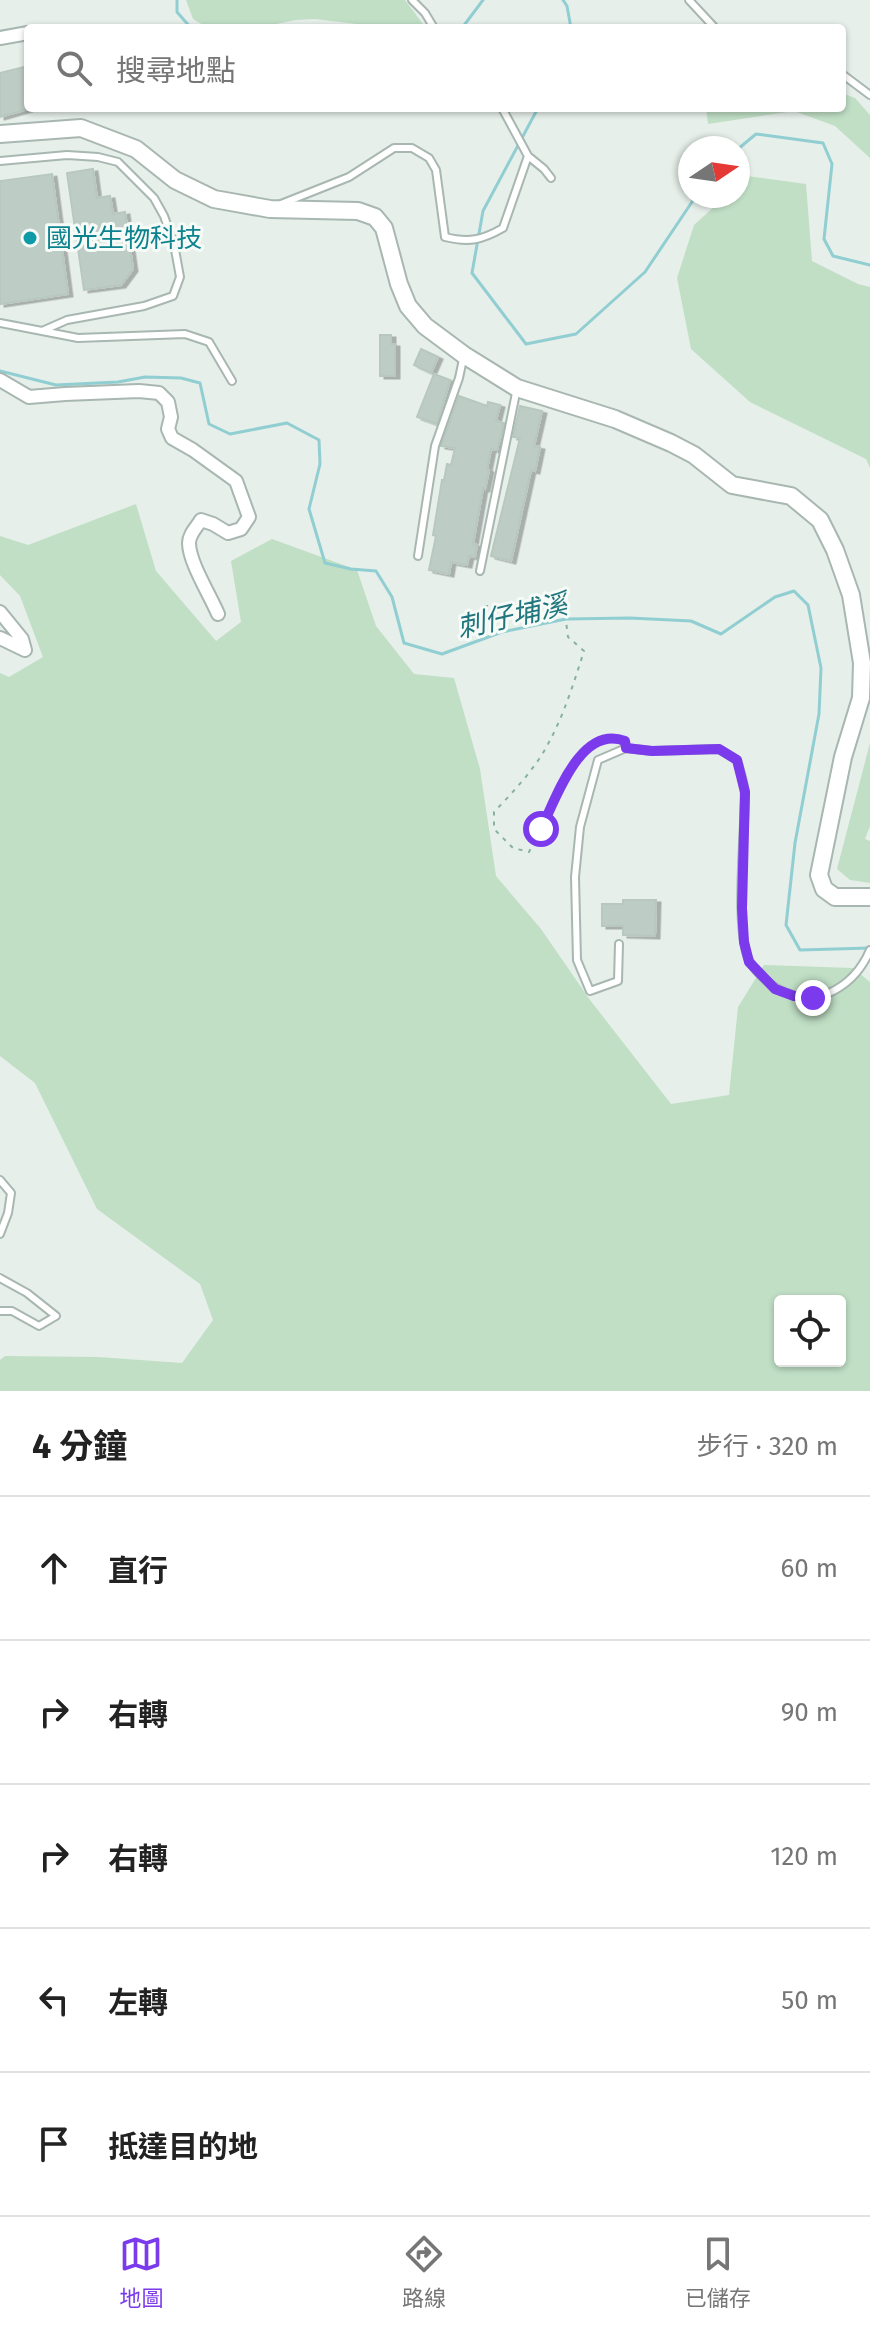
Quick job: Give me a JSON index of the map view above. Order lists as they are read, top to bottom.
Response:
{
  "water": ["刺仔埔溪"],
  "places": ["國光生物科技"],
  "north": "right",
  "page": {
    "search": "搜尋地點",
    "heading": ["4 分鐘", "步行 · 320 m"],
    "list": [
      ["直行", "60 m"],
      ["右轉", "90 m"],
      ["右轉", "120 m"],
      ["左轉", "50 m"],
      "抵達目的地"
    ],
    "nav": ["地圖", "路線", "已儲存"]
  }
}
